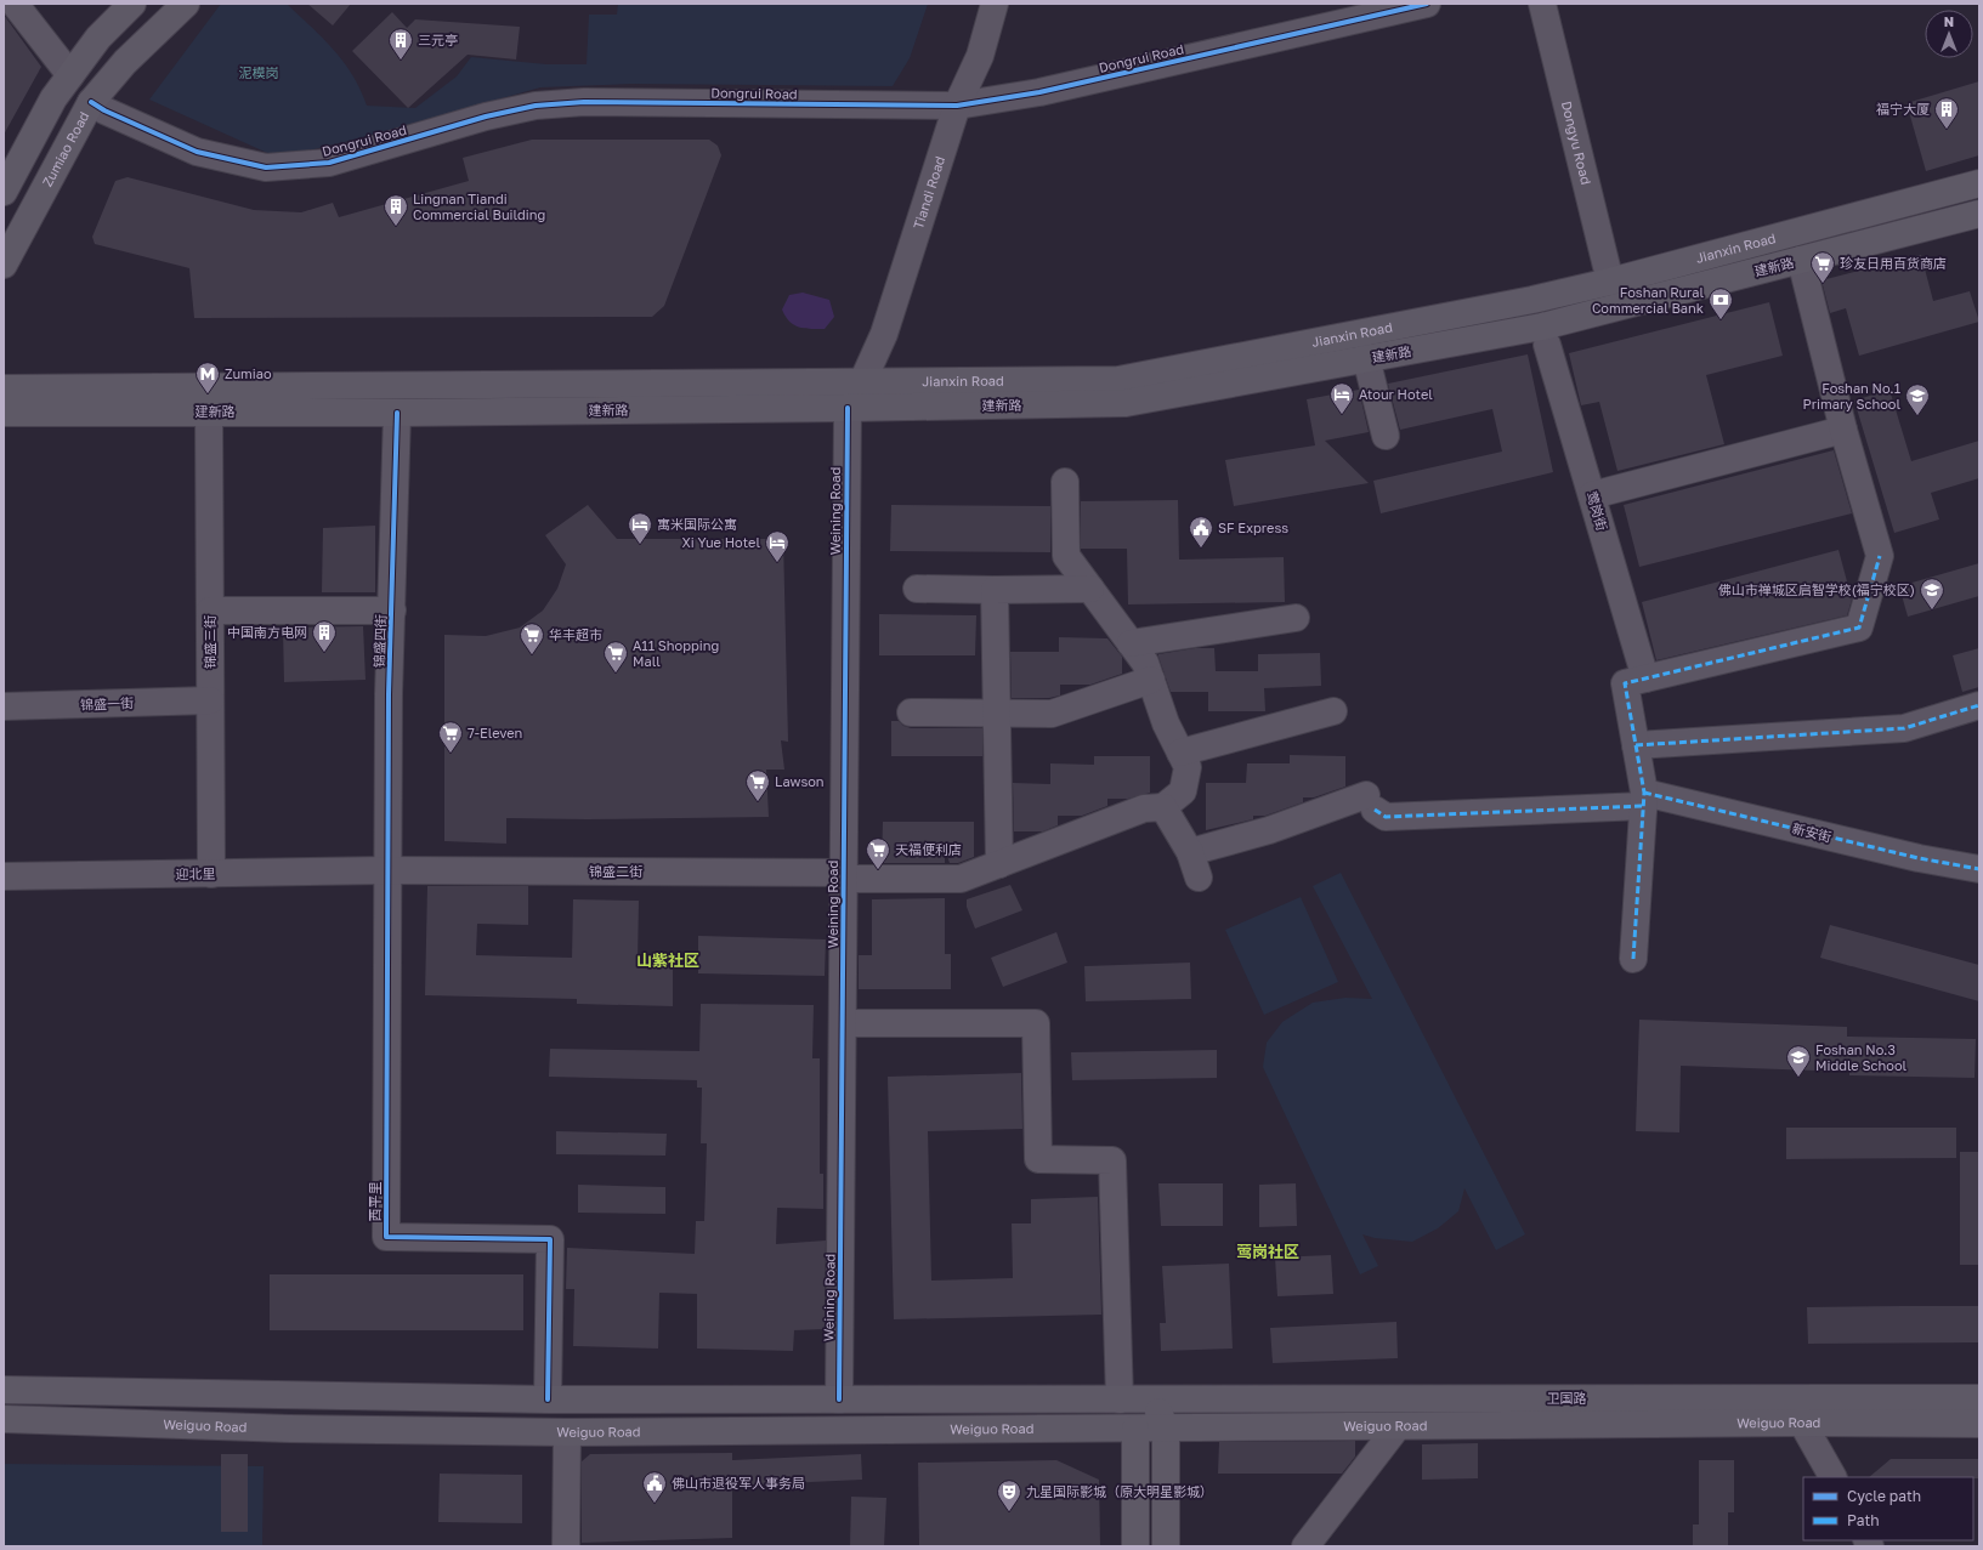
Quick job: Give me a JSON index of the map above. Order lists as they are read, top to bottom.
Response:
{
  "streets": {
    "main road": [
      "Zumiao Road",
      "Jianxin Road",
      "建新路",
      "卫国路",
      "Weiguo Road"
    ],
    "street": [
      "Dongrui Road",
      "Dongyu Road",
      "Tiandi Road",
      "Weining Road",
      "莺岗街",
      "锦盛四街",
      "锦盛三街",
      "锦盛一街",
      "新安街",
      "锦盛二街",
      "迎北里",
      "西平里"
    ]
  },
  "crossings": [
    ["Dongrui Road", "Zumiao Road"],
    ["Dongrui Road", "Tiandi Road"],
    ["Dongyu Road", "Jianxin Road"],
    ["Tiandi Road", "Jianxin Road"],
    ["建新路", "Weining Road"],
    ["建新路", "锦盛四街"],
    ["建新路", "锦盛三街"],
    ["Weining Road", "锦盛二街"],
    ["Weining Road", "卫国路"],
    ["锦盛四街", "锦盛二街"],
    ["锦盛四街", "迎北里"],
    ["锦盛四街", "西平里"],
    ["锦盛三街", "锦盛一街"],
    ["锦盛三街", "迎北里"],
    ["锦盛二街", "迎北里"],
    ["锦盛二街", "西平里"],
    ["迎北里", "西平里"],
    ["西平里", "卫国路"]
  ],
  "districts": ["山紫社区", "莺岗社区"],
  "parks": ["泥模岗"],
  "places": {
    "building": [
      "三元亭",
      "福宁大厦",
      "Lingnan Tiandi Commercial Building",
      "中国南方电网"
    ],
    "supermarket": [
      "珍友日用百货商店",
      "华丰超市",
      "A11 Shopping Mall",
      "7-Eleven",
      "Lawson",
      "天福便利店"
    ],
    "bank": ["Foshan Rural Commercial Bank"],
    "metro station": ["Zumiao"],
    "hotel": ["Atour Hotel", "寓米国际公寓", "Xi Yue Hotel"],
    "school or university": ["Foshan No.1 Primary School", "佛山市禅城区启智学校(福宁校区)", "Foshan No.3 Middle School"],
    "public building": ["SF Express", "佛山市退役军人事务局"],
    "theatre": ["九星国际影城（原大明星影城）"]
  },
  "legend": ["Cycle path", "Path"],
  "north": "top"
}
